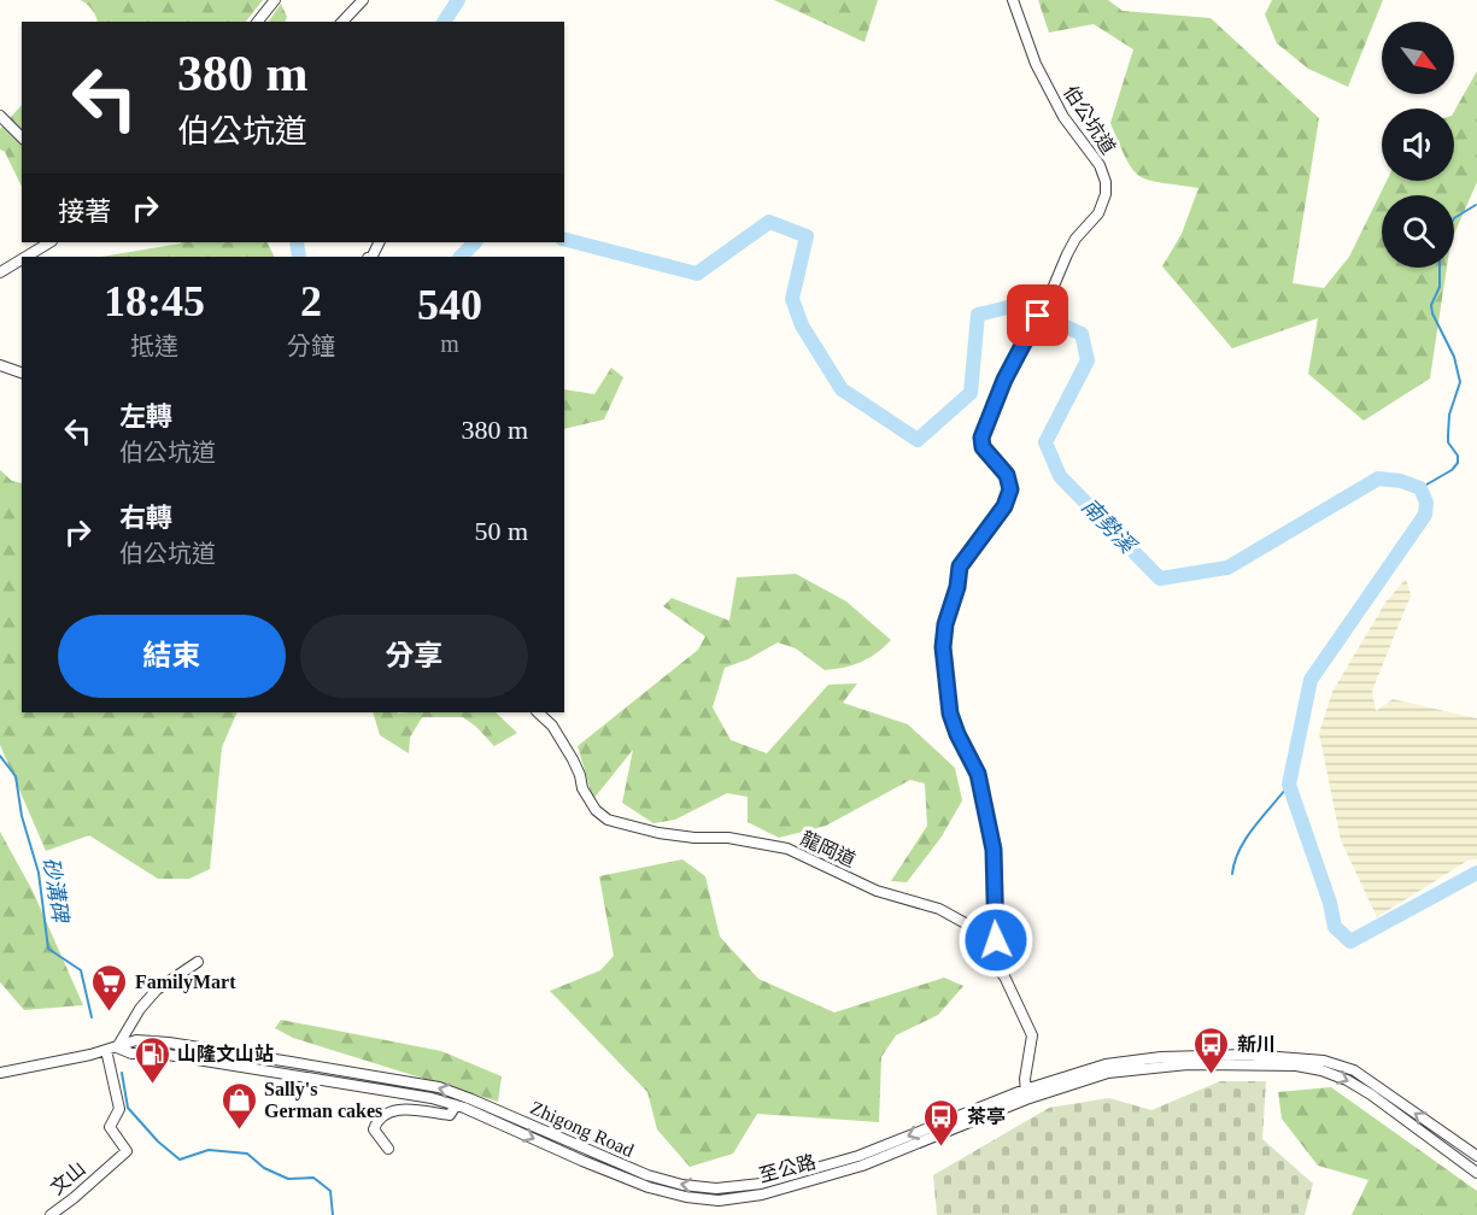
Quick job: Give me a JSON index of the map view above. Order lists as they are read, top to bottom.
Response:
{
  "streets": {
    "street": [
      "伯公坑道",
      "龍岡道",
      "Zhigong Road",
      "至公路",
      "文山"
    ]
  },
  "crossings": [
    ["伯公坑道", "龍岡道"],
    ["龍岡道", "至公路"],
    ["Zhigong Road", "至公路"],
    ["Zhigong Road", "文山"]
  ],
  "water": ["南勢溪", "砂溝碑"],
  "places": {
    "supermarket": ["FamilyMart"],
    "bus stop": ["新川", "茶亭"],
    "fuel station": ["山隆文山站"],
    "shop": ["Sally's German cakes"]
  },
  "north": "bottom right",
  "page": {
    "turn": ["380 m", "伯公坑道"],
    "then": "接著",
    "eta": [
      "18:45",
      "抵達",
      "2",
      "分鐘",
      "540",
      "m"
    ],
    "list": [
      {
        "name": "左轉",
        "note": "伯公坑道",
        "value": "380 m"
      },
      {
        "name": "右轉",
        "note": "伯公坑道",
        "value": "50 m"
      }
    ],
    "buttons": ["結束", "分享"]
  }
}
